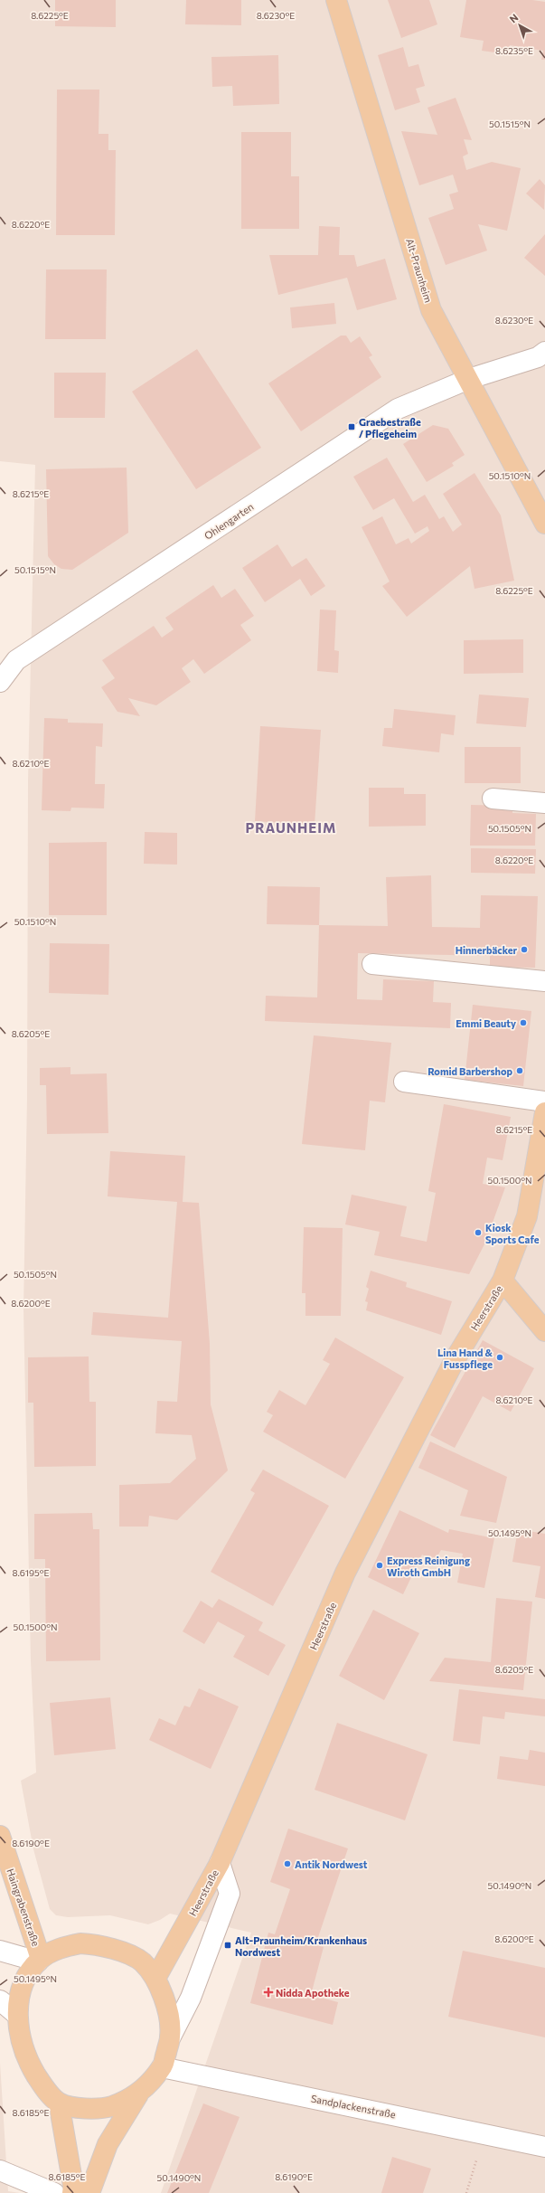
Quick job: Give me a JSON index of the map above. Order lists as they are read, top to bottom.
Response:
{
  "streets": {
    "main road": ["Alt-Praunheim", "Heerstraße", "Haingrabenstraße"],
    "street": ["Ohlengarten", "Sandplackenstraße"]
  },
  "crossings": [
    ["Alt-Praunheim", "Ohlengarten"]
  ],
  "districts": ["PRAUNHEIM"],
  "places": {
    "transit": ["Graebestraße / Pflegeheim", "Alt-Praunheim/Krankenhaus Nordwest"],
    "other": [
      "Hinnerbäcker",
      "Emmi Beauty",
      "Romid Barbershop",
      "Kiosk Sports Cafe",
      "Lina Hand & Fusspflege",
      "Express Reinigung Wiroth GmbH",
      "Antik Nordwest"
    ],
    "health": ["Nidda Apotheke"]
  },
  "north": "top left",
  "coordinates": [
    "8.6225°E",
    "8.6230°E",
    "8.6235°E",
    "50.1515°N",
    "8.6220°E",
    "50.1510°N",
    "8.6215°E",
    "8.6210°E",
    "50.1505°N",
    "8.6205°E",
    "50.1500°N",
    "8.6200°E",
    "50.1495°N",
    "8.6195°E",
    "8.6190°E",
    "50.1490°N",
    "8.6185°E"
  ]
}
